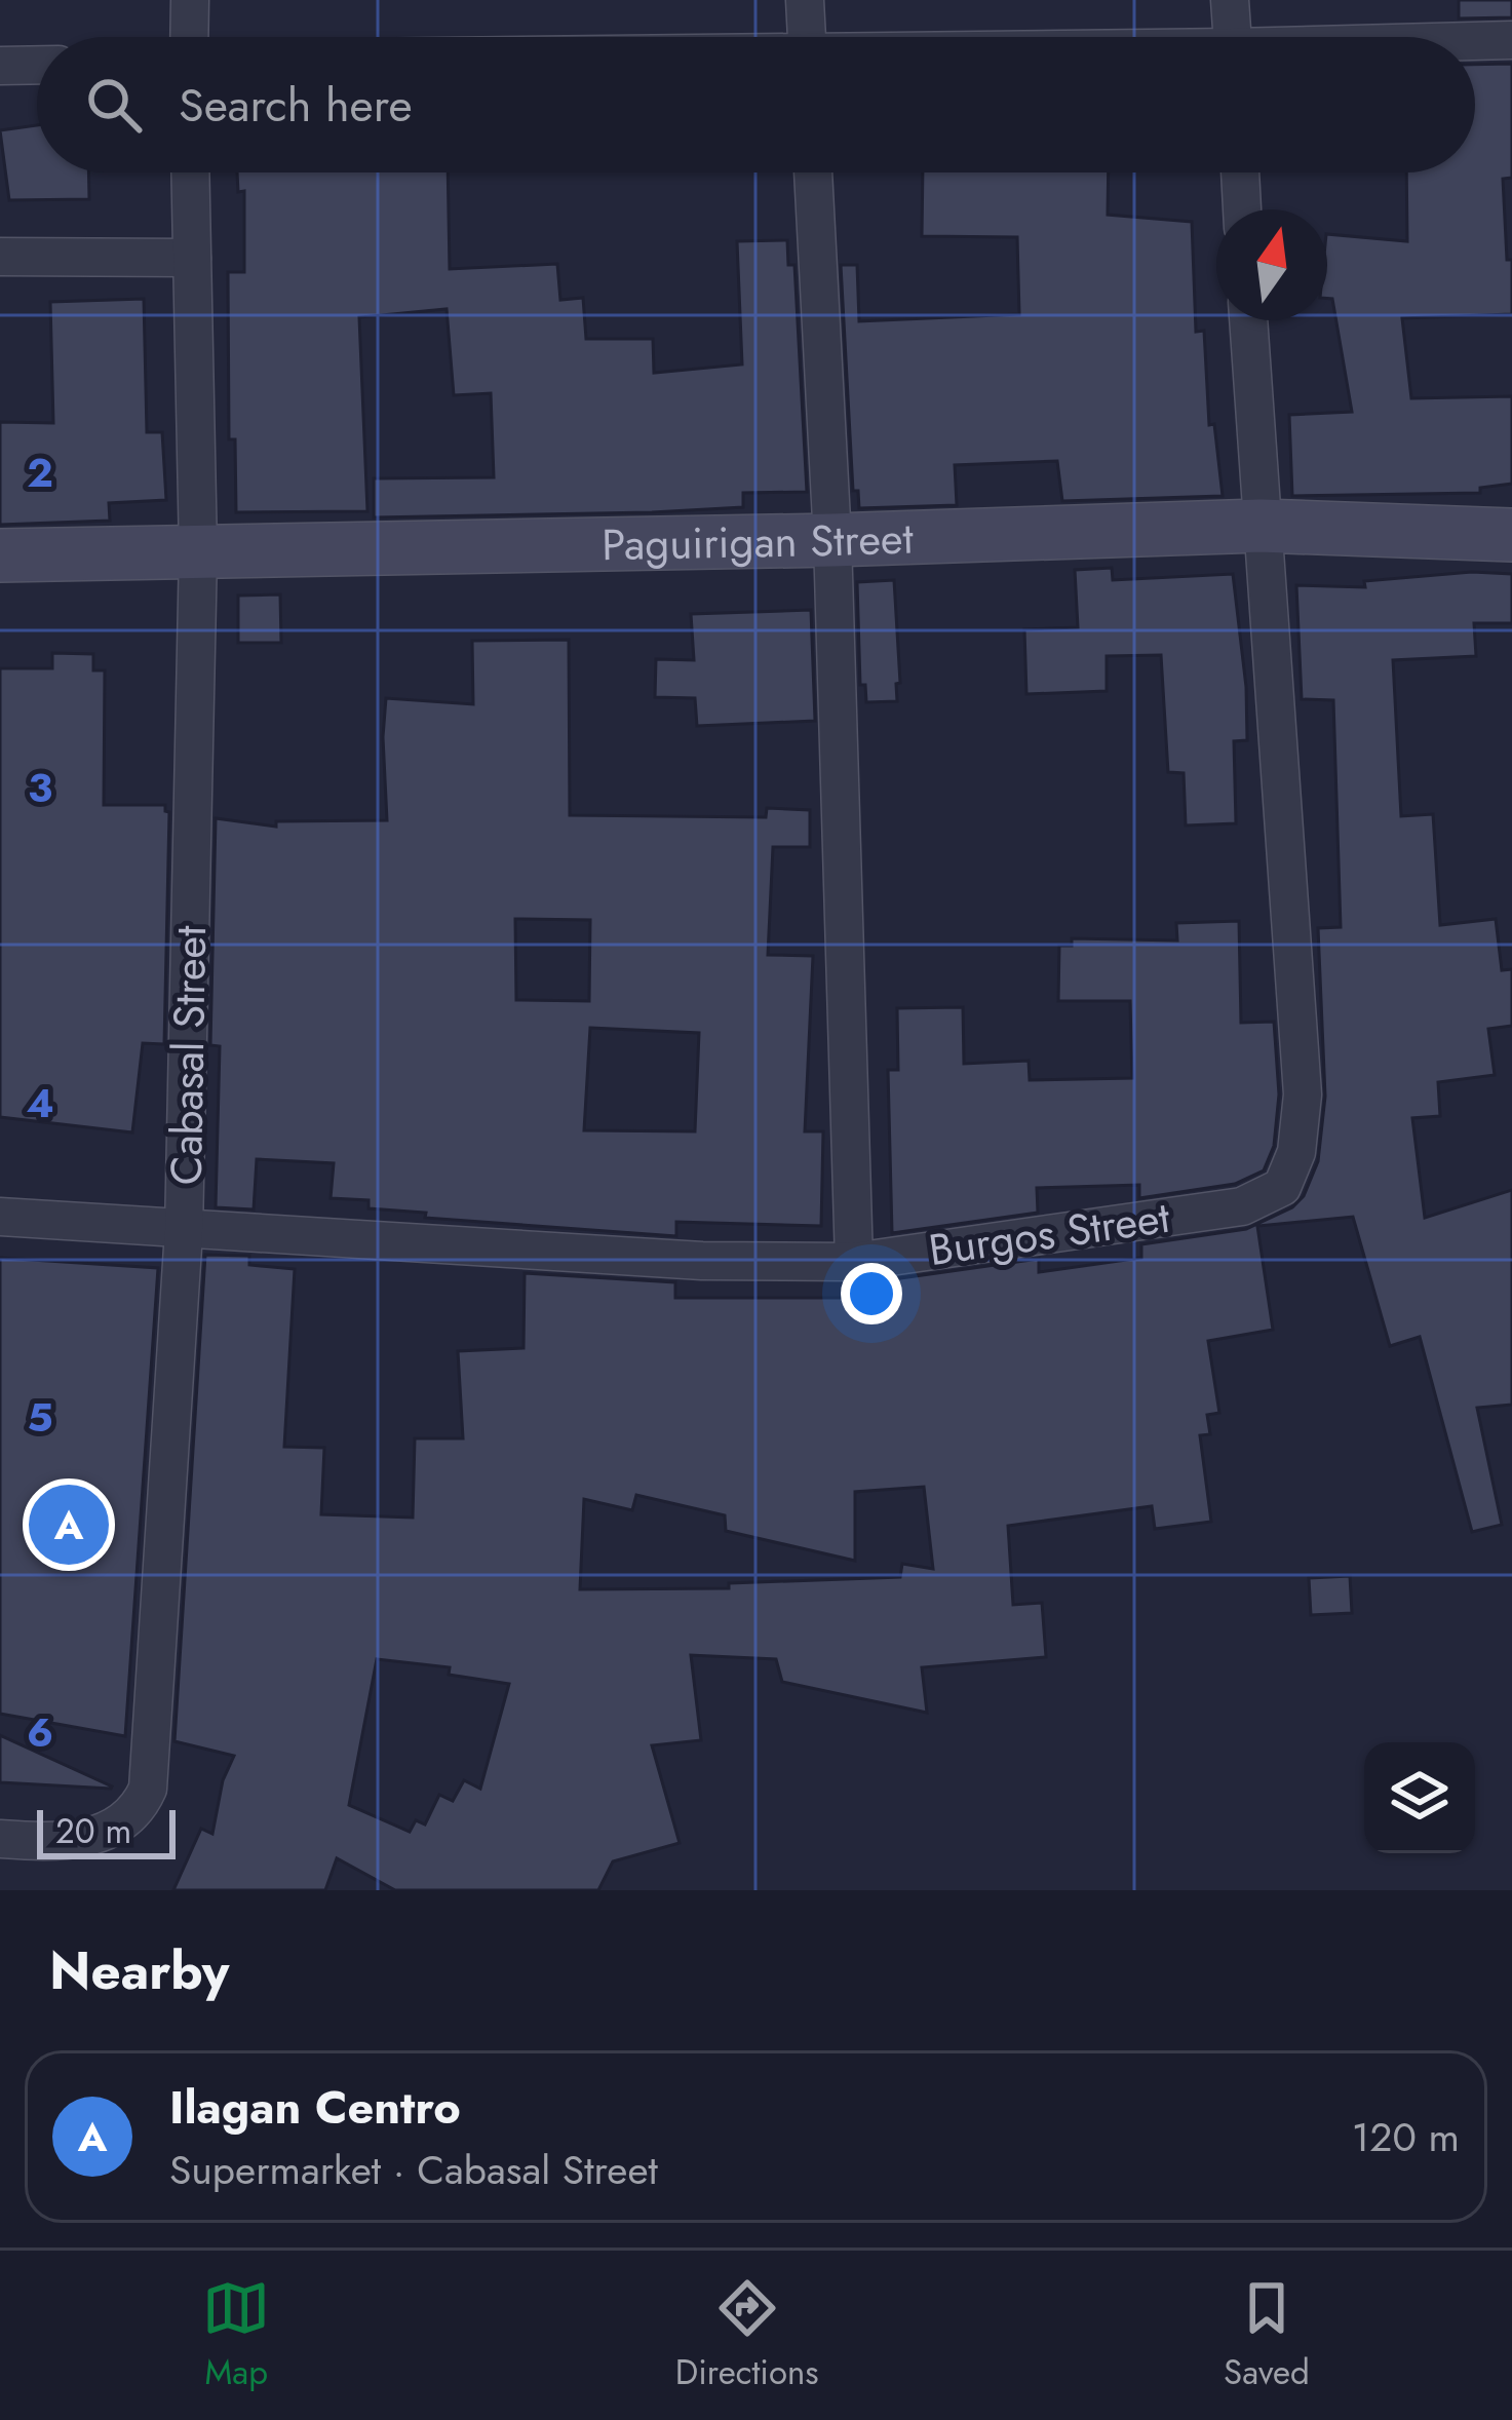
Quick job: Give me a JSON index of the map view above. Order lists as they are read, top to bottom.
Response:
{
  "streets": {
    "main road": ["Paguirigan Street"],
    "street": ["Cabasal Street", "Burgos Street"]
  },
  "crossings": [
    ["Paguirigan Street", "Cabasal Street"],
    ["Paguirigan Street", "Burgos Street"],
    ["Cabasal Street", "Burgos Street"]
  ],
  "scale_bar": "20 m",
  "north": "top",
  "page": {
    "search": "Search here",
    "pins": "A",
    "scale": "20 m",
    "heading": "Nearby",
    "list": [
      {
        "mark": "A",
        "name": "Ilagan Centro",
        "note": "Supermarket · Cabasal Street",
        "value": "120 m"
      }
    ],
    "nav": ["Map", "Directions", "Saved"]
  },
  "grid": {
    "rows": [
      "2",
      "3",
      "4",
      "5",
      "6"
    ]
  }
}
